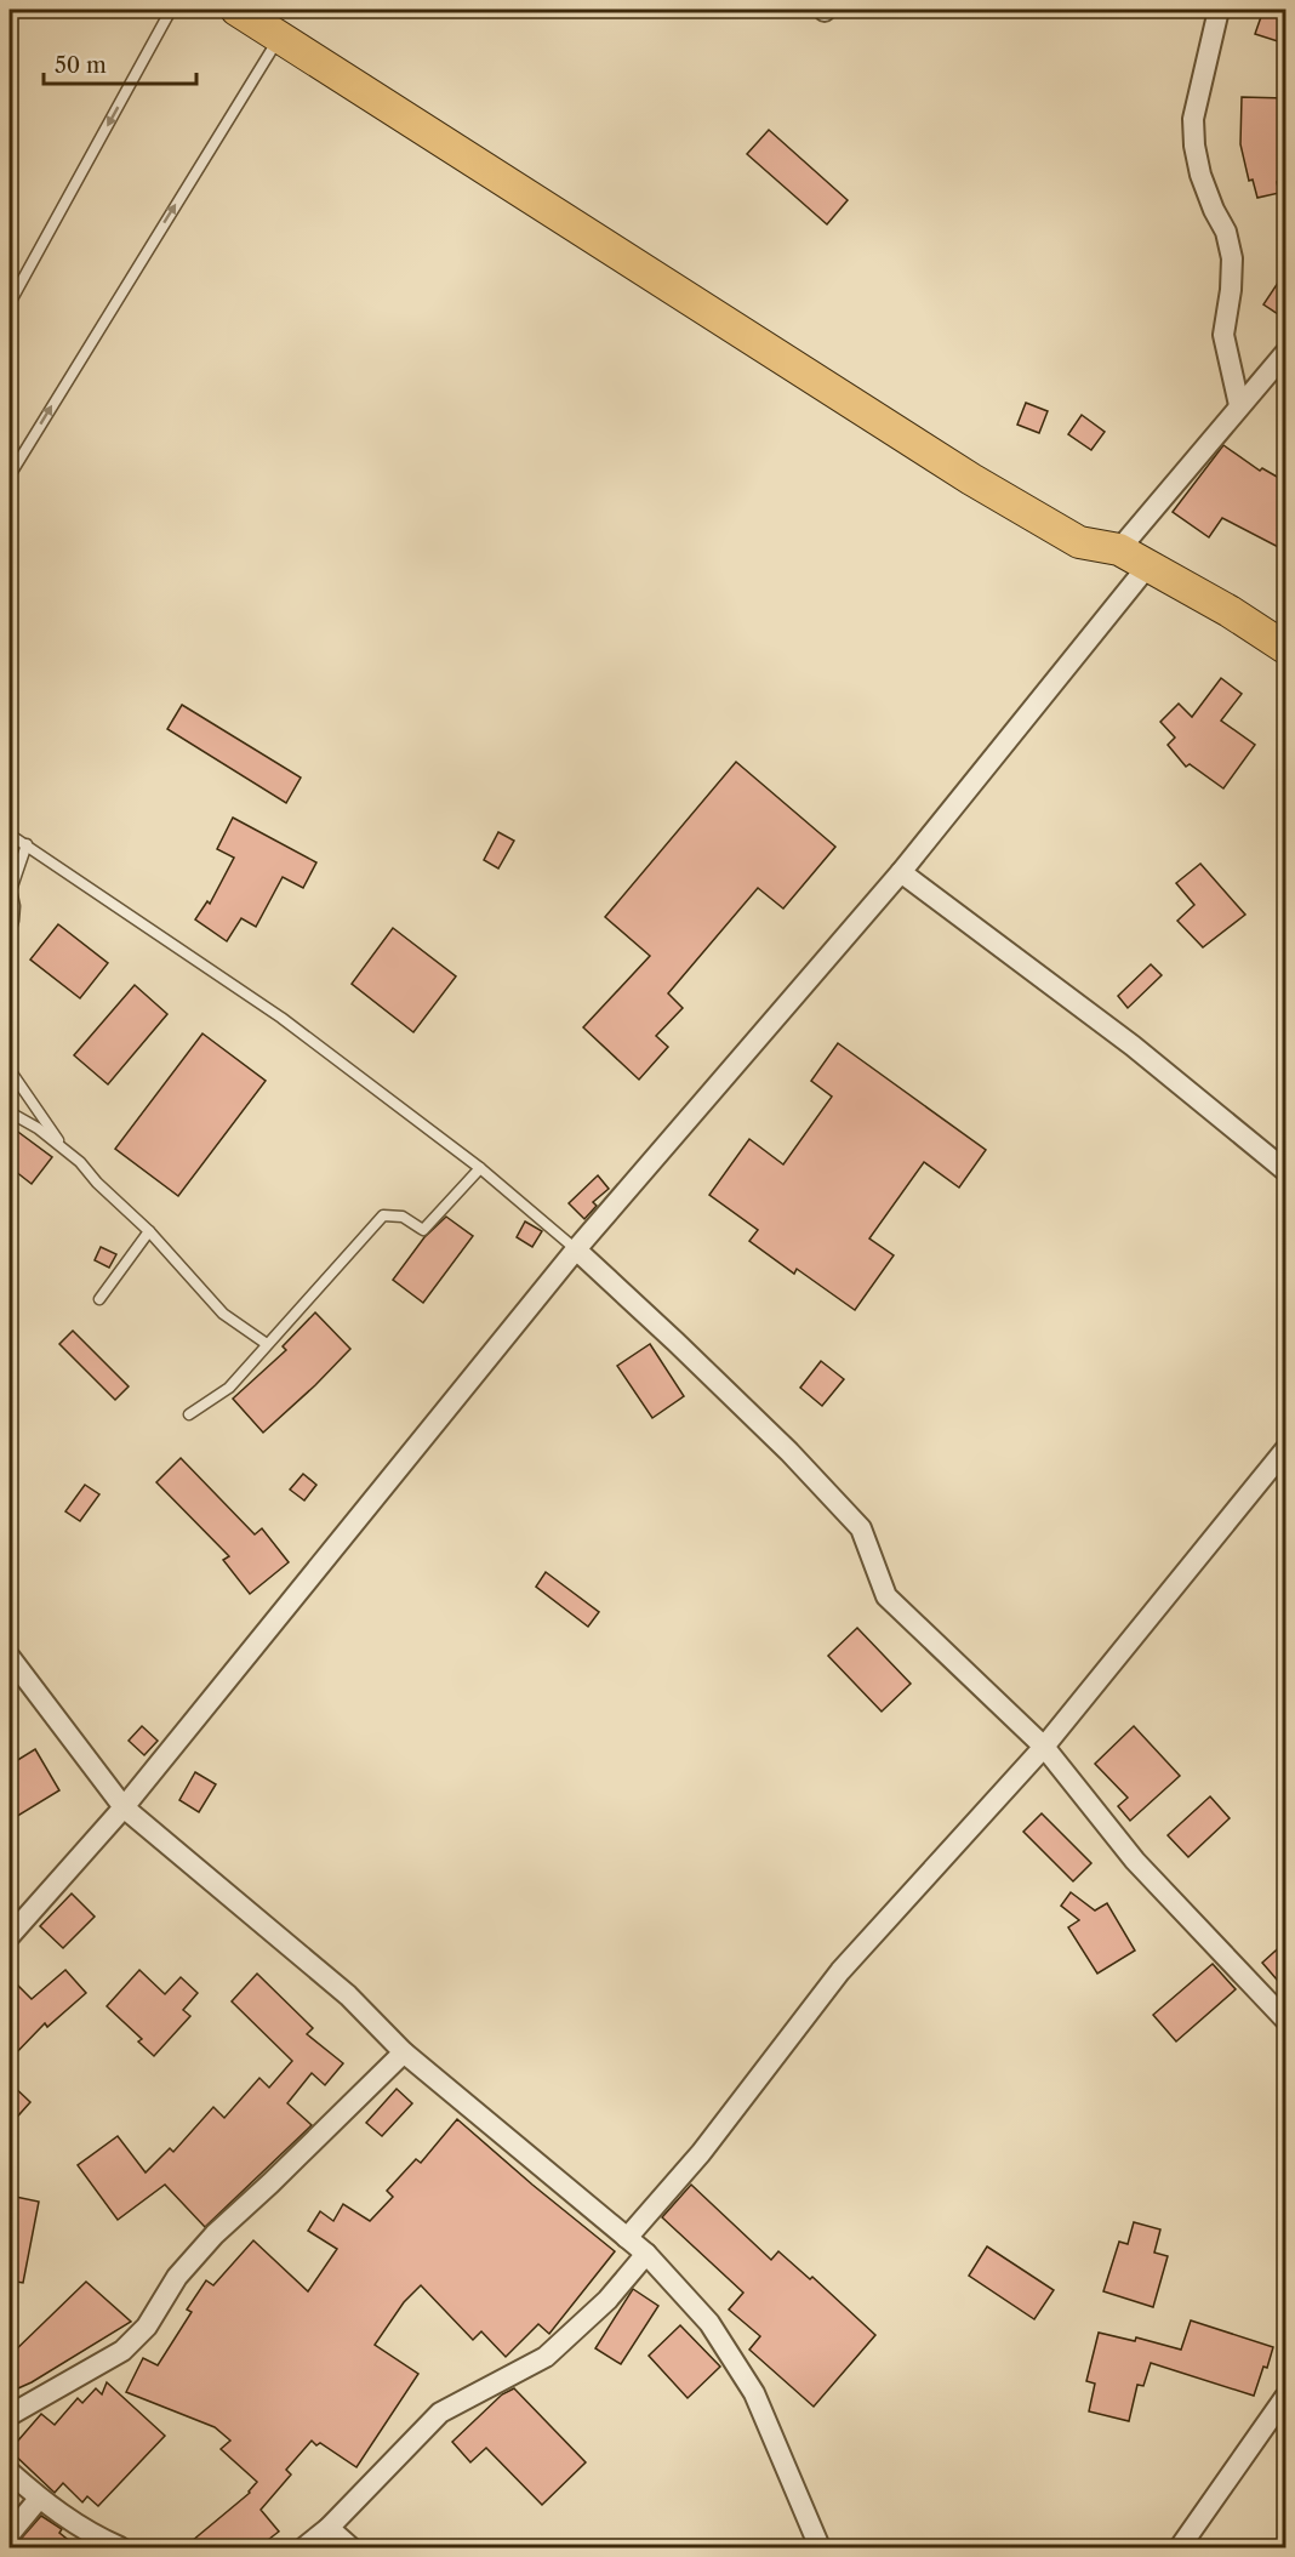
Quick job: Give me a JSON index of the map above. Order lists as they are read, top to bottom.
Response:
{
  "scale_bar": "50 m"
}
